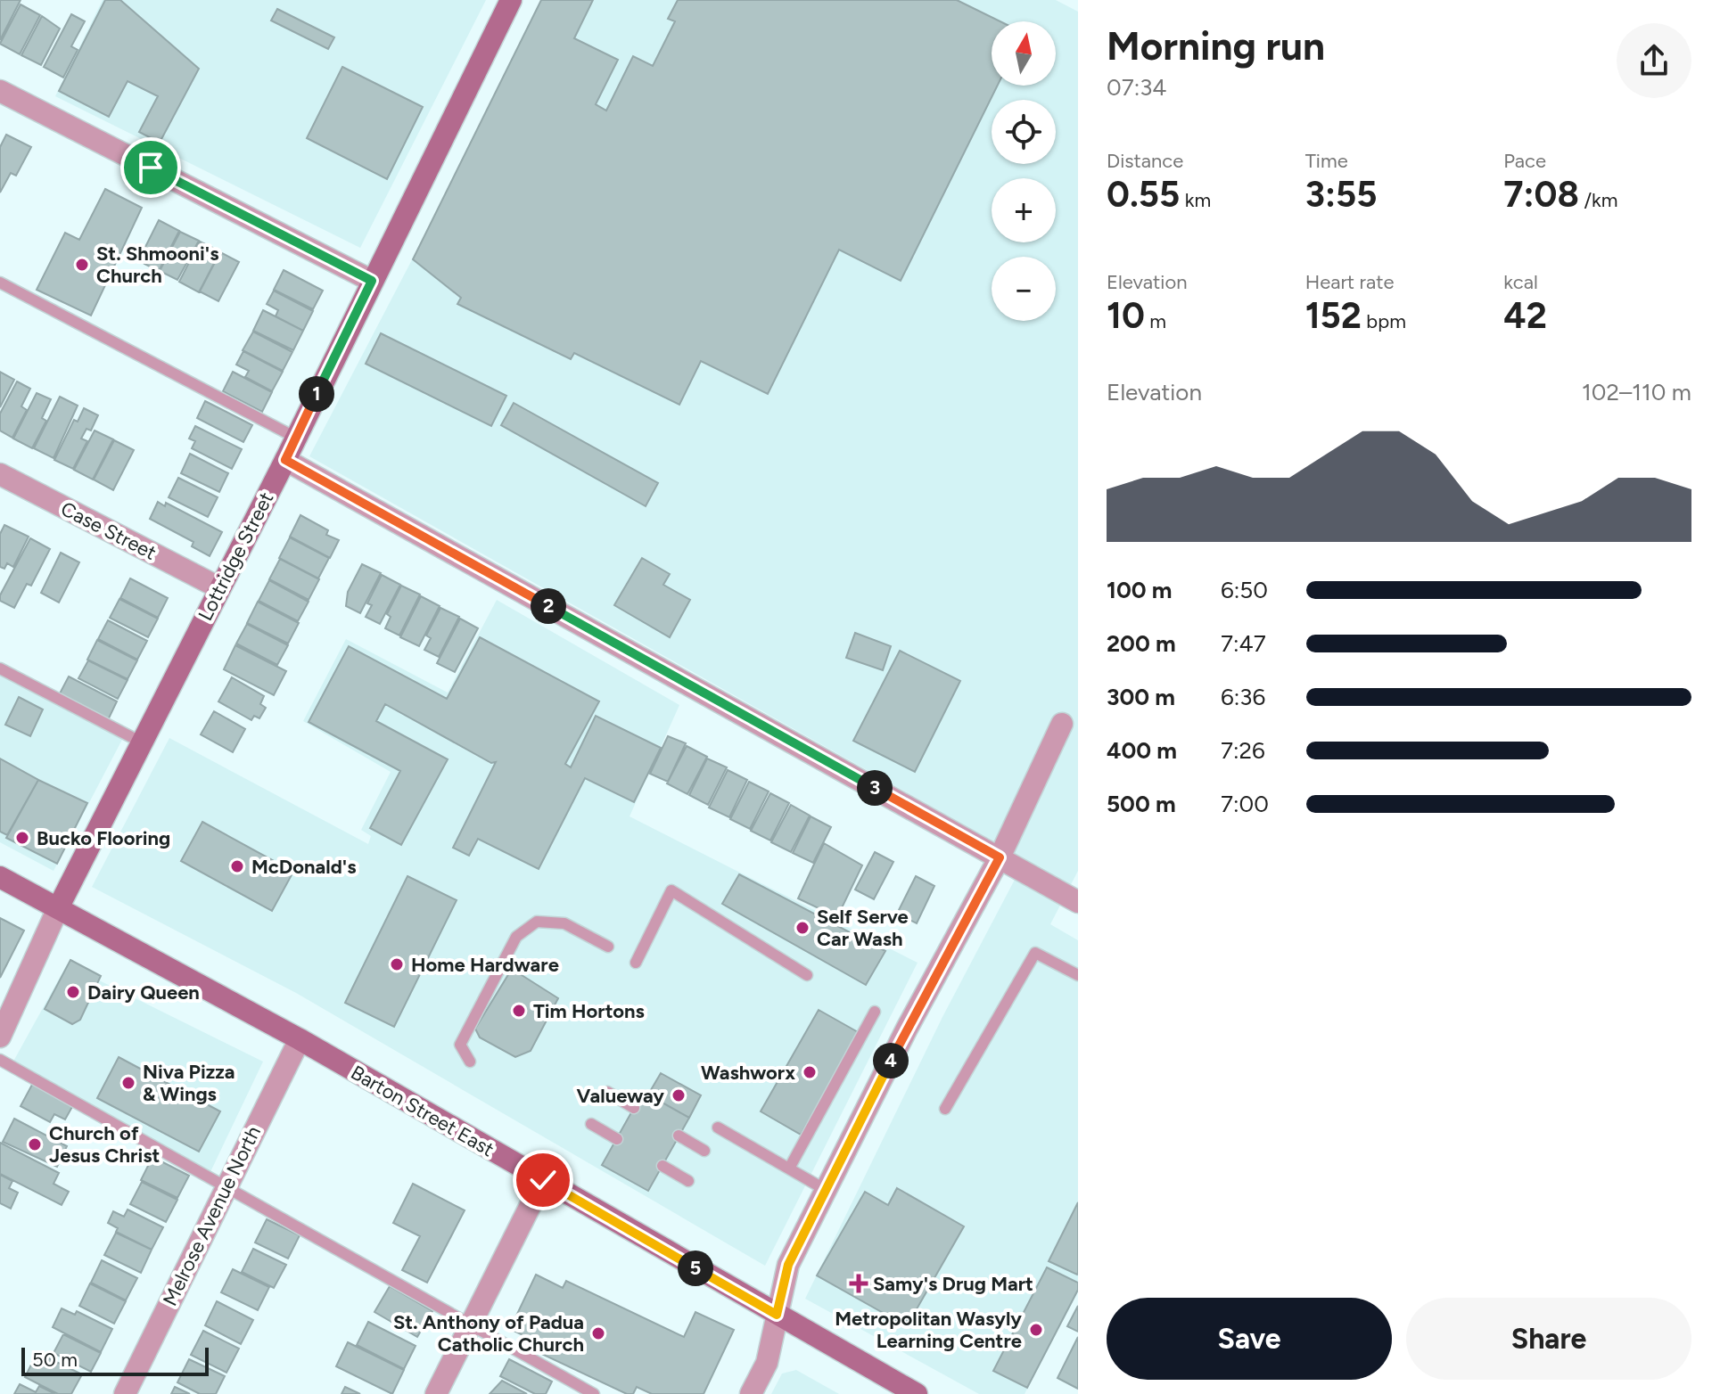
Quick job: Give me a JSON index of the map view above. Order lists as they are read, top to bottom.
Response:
{
  "streets": {
    "main road": ["Lottridge Street", "Barton Street East"],
    "street": ["Case Street", "Melrose Avenue North"]
  },
  "crossings": [
    ["Case Street", "Lottridge Street"],
    ["Lottridge Street", "Barton Street East"],
    ["Barton Street East", "Melrose Avenue North"]
  ],
  "places": {
    "other": [
      "St. Shmooni's Church",
      "Bucko Flooring",
      "McDonald's",
      "Self Serve Car Wash",
      "Home Hardware",
      "Dairy Queen",
      "Tim Hortons",
      "Washworx",
      "Niva Pizza & Wings",
      "Valueway",
      "Church of Jesus Christ",
      "Metropolitan Wasyly Learning Centre",
      "St. Anthony of Padua Catholic Church"
    ],
    "health": ["Samy's Drug Mart"]
  },
  "scale_bar": "50 m",
  "north": "top",
  "page": {
    "heading": ["Morning run", "07:34"],
    "map_buttons": ["+", "−"],
    "stats": [
      ["Distance", "0.55 km"],
      ["Time", "3:55"],
      ["Pace", "7:08 /km"],
      ["Elevation", "10 m"],
      ["Heart rate", "152 bpm"],
      ["kcal", "42"]
    ],
    "chart": ["Elevation", "102–110 m"],
    "pins": [
      "1",
      "2",
      "3",
      "4",
      "5"
    ],
    "list": [
      {
        "name": "100 m",
        "note": "6:50"
      },
      {
        "name": "200 m",
        "note": "7:47"
      },
      {
        "name": "300 m",
        "note": "6:36"
      },
      {
        "name": "400 m",
        "note": "7:26"
      },
      {
        "name": "500 m",
        "note": "7:00"
      }
    ],
    "buttons": ["Save", "Share"],
    "scale": "50 m"
  }
}
